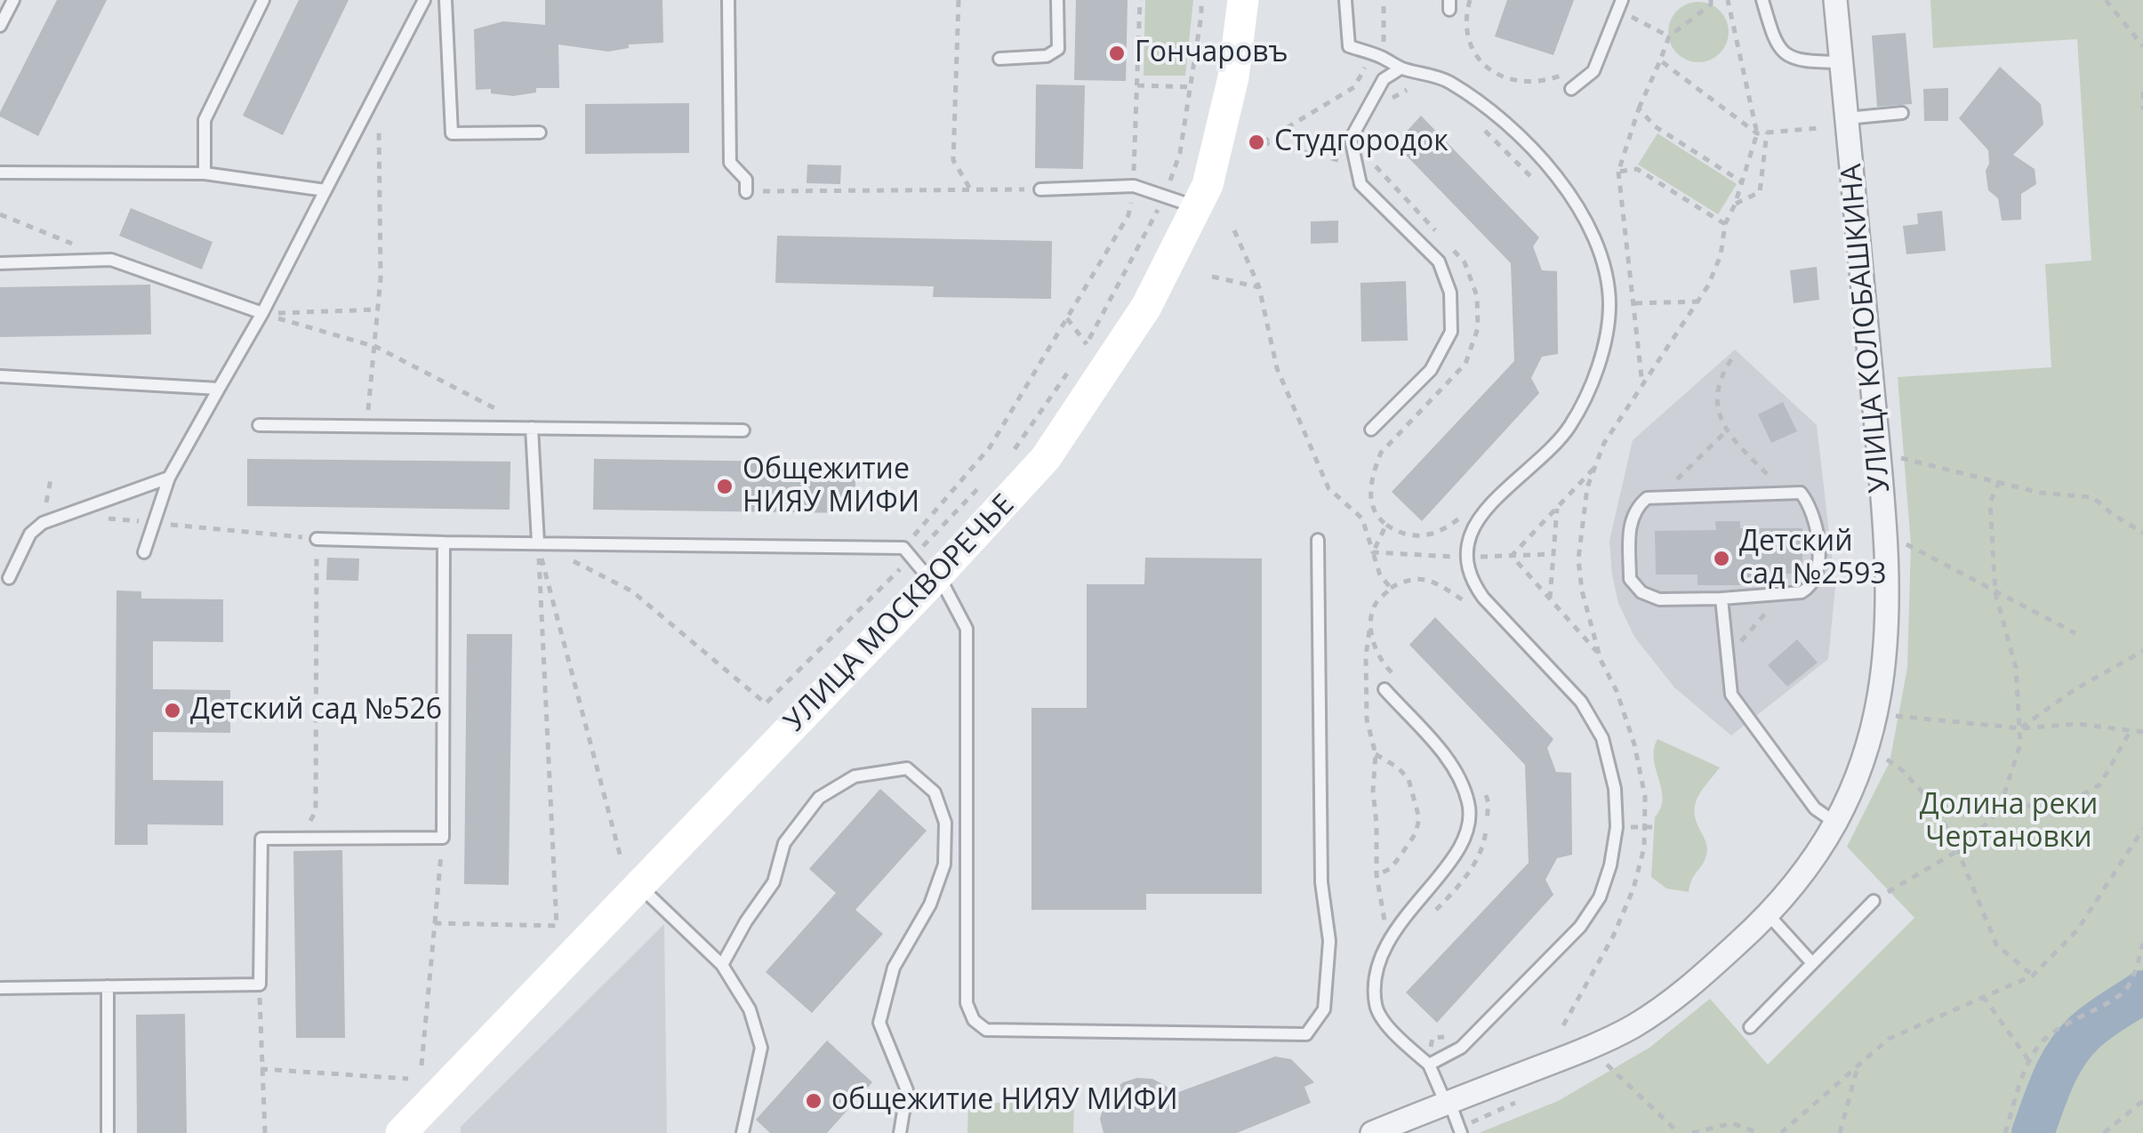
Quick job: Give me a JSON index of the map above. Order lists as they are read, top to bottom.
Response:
{
  "streets": {
    "main road": ["УЛИЦА МОСКВОРЕЧЬЕ"],
    "street": ["УЛИЦА КОЛОБАШКИНА"]
  },
  "parks": ["Долина реки Чертановки"],
  "places": [
    "Гончаровъ",
    "Студгородок",
    "Общежитие НИЯУ МИФИ",
    "Детский сад №2593",
    "Детский сад №526",
    "общежитие НИЯУ МИФИ"
  ]
}
